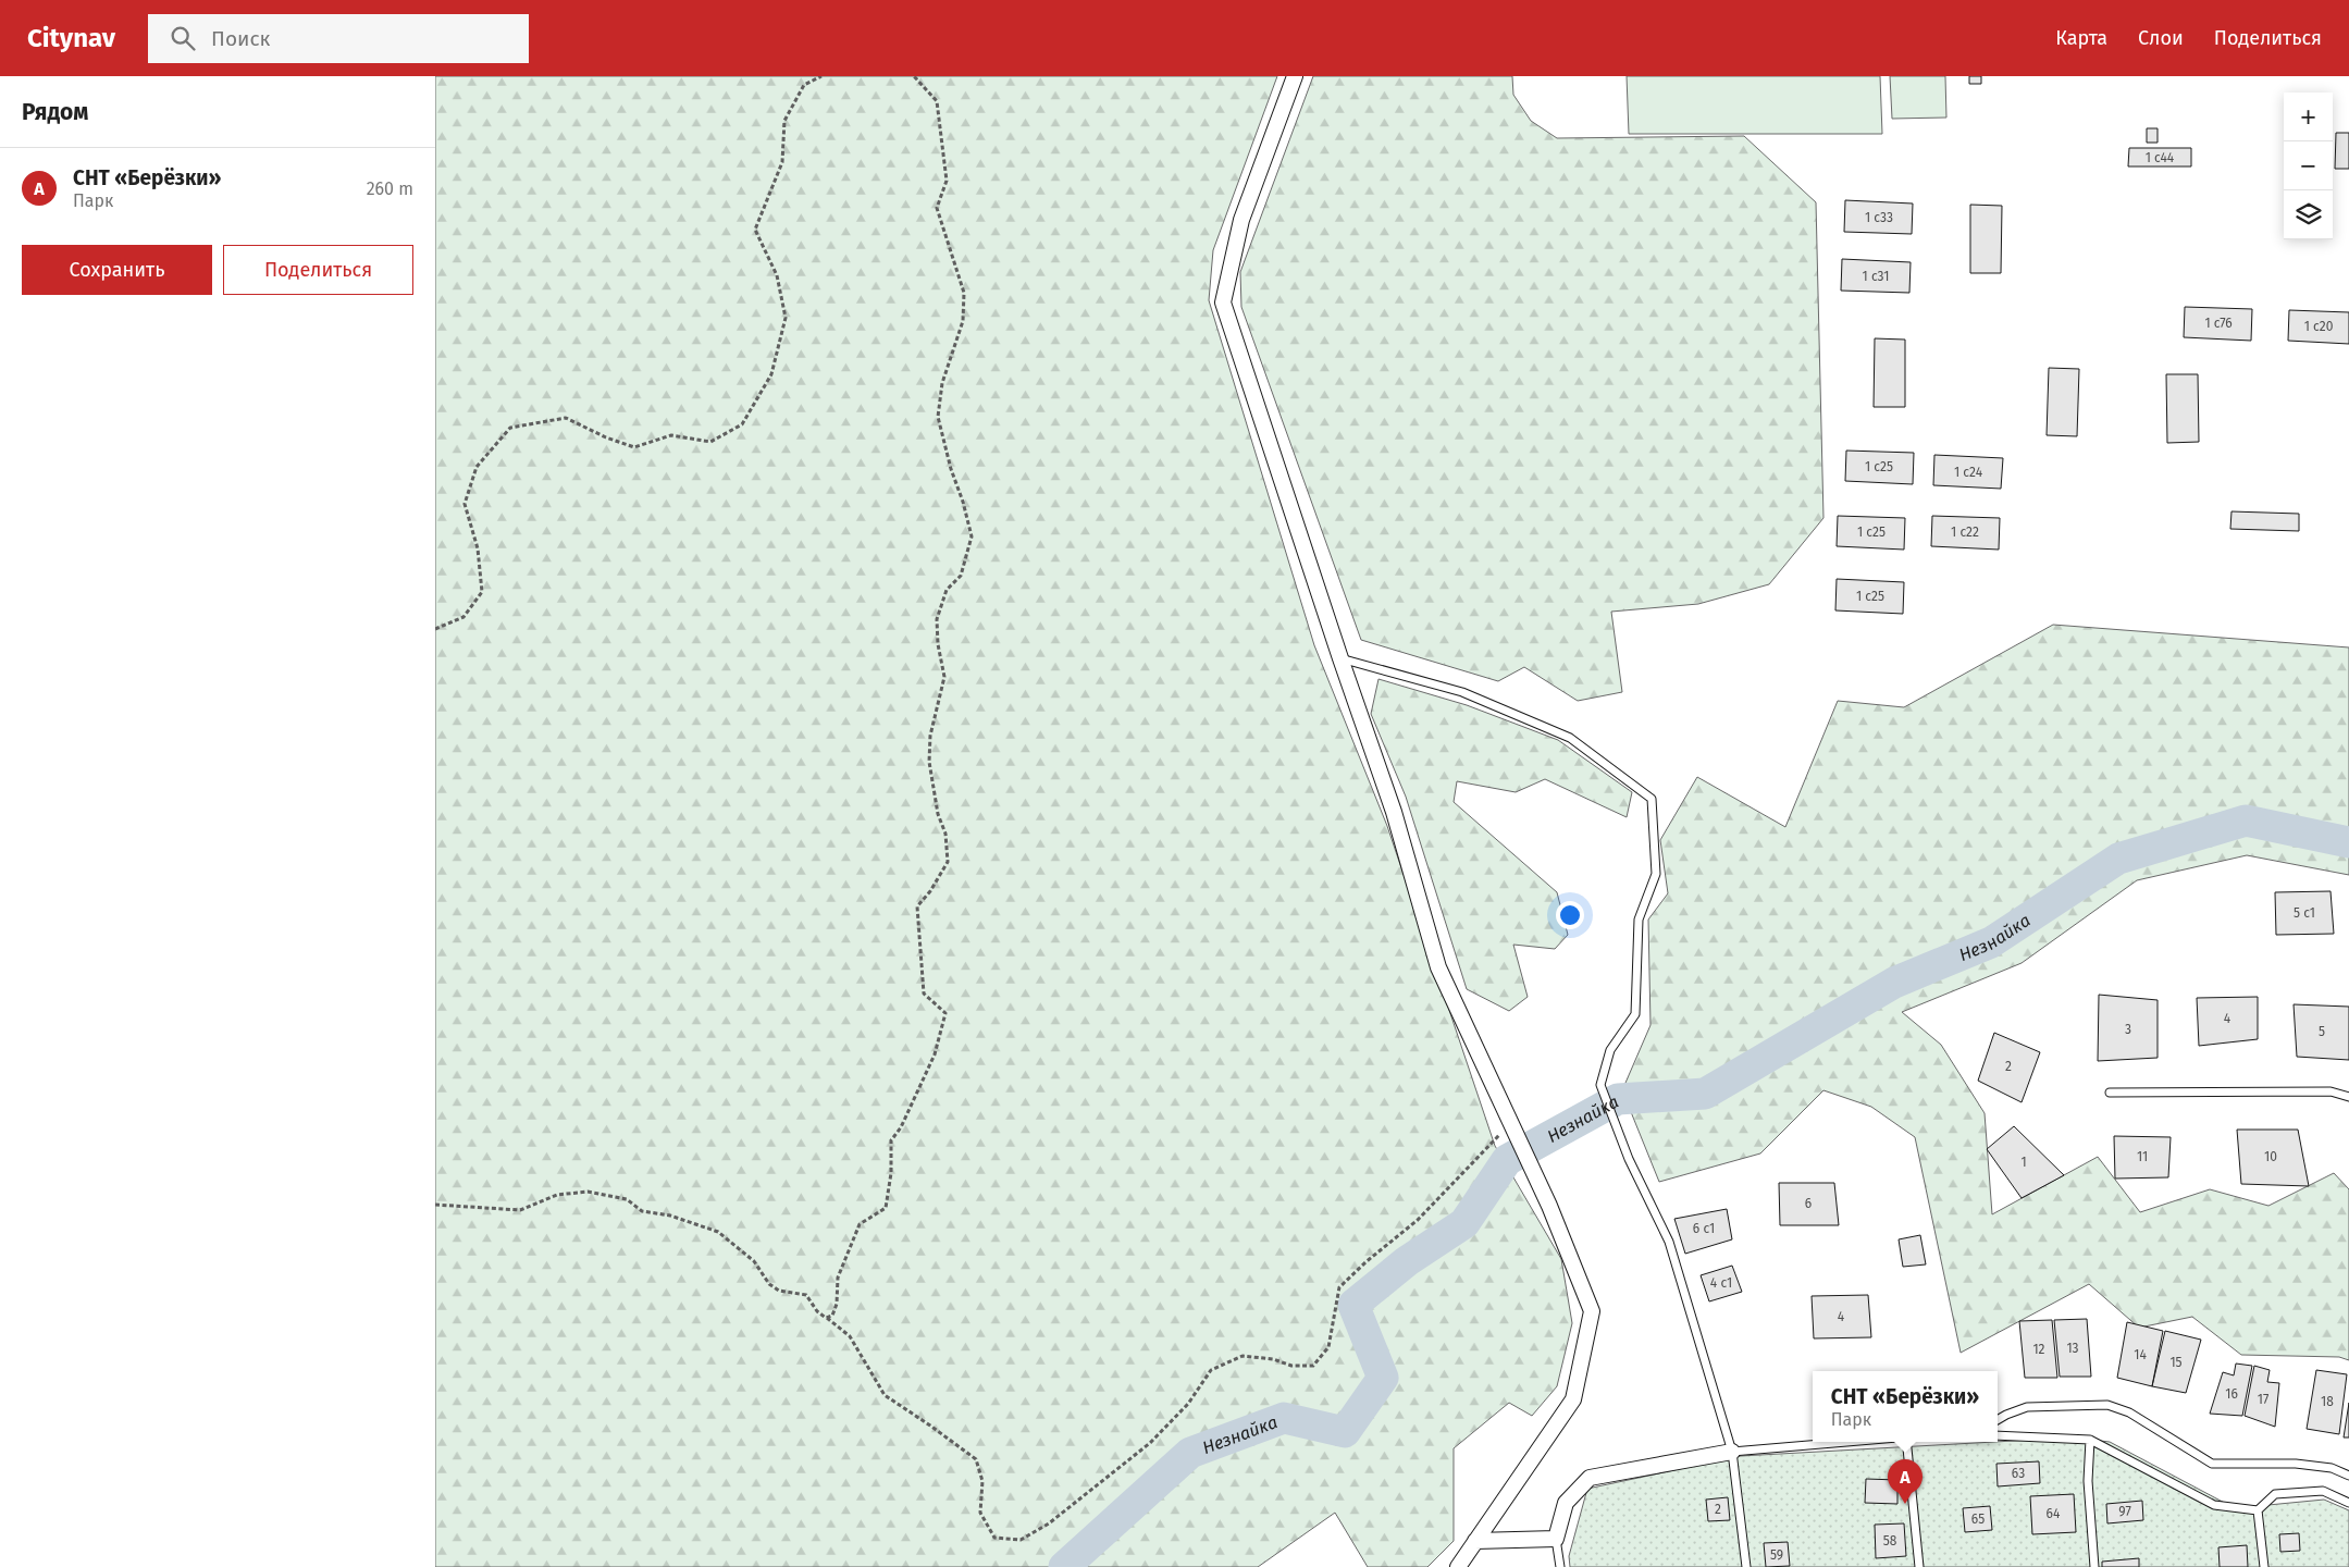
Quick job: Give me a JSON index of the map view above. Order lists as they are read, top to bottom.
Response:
{
  "water": ["Незнайка"],
  "house_numbers": [
    "1 с44",
    "1 с33",
    "1 с31",
    "1 с76",
    "1 с20",
    "1 с25",
    "1 с24",
    "1 с25",
    "1 с22",
    "1 с25",
    "5 с1",
    "4",
    "3",
    "5",
    "2",
    "11",
    "10",
    "1",
    "6",
    "6 с1",
    "4 с1",
    "4",
    "13",
    "12",
    "14",
    "15",
    "16",
    "17",
    "18",
    "63",
    "2",
    "97",
    "64",
    "65",
    "58",
    "59"
  ],
  "page": {
    "header": "Citynav",
    "search": "Поиск",
    "nav": ["Карта", "Слои", "Поделиться"],
    "heading": "Рядом",
    "map_buttons": ["+", "−"],
    "list": [
      {
        "mark": "A",
        "name": "СНТ «Берёзки»",
        "note": "Парк",
        "value": "260 m"
      }
    ],
    "buttons": ["Сохранить", "Поделиться"],
    "popup": ["СНТ «Берёзки»", "Парк"],
    "pins": "A"
  }
}
